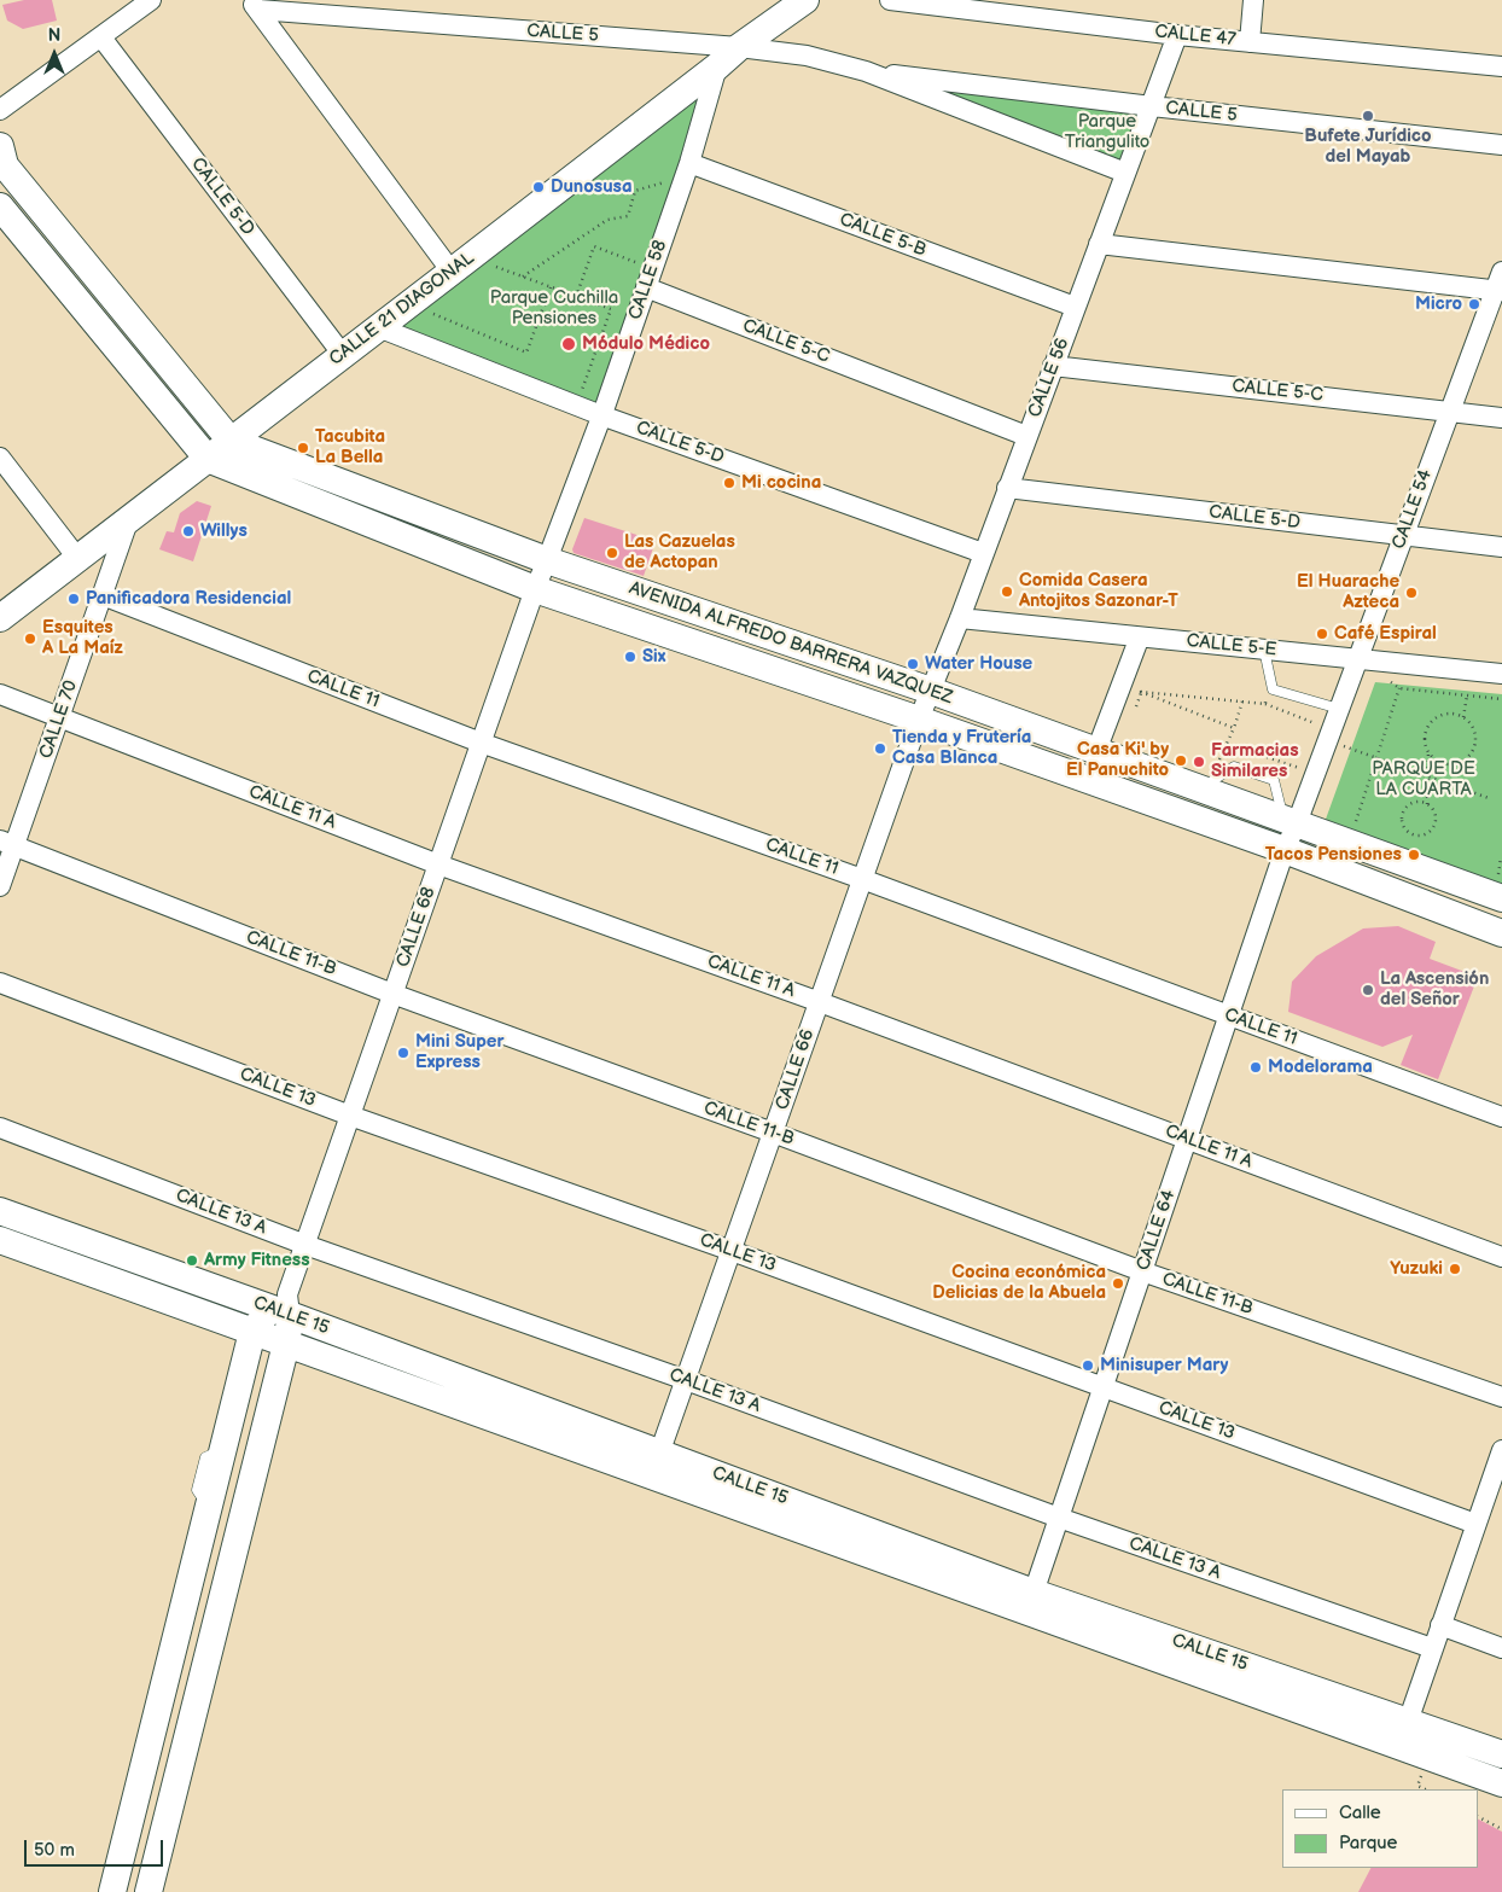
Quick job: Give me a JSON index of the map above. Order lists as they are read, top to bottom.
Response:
{
  "streets": {
    "street": [
      "CALLE 5",
      "CALLE 47",
      "CALLE 5-D",
      "CALLE 5-B",
      "CALLE 58",
      "CALLE 21 DIAGONAL",
      "CALLE 5-C",
      "CALLE 56",
      "CALLE 54",
      "AVENIDA ALFREDO BARRERA VAZQUEZ",
      "CALLE 5-E",
      "CALLE 11",
      "CALLE 70",
      "CALLE 11 A",
      "CALLE 68",
      "CALLE 11-B",
      "CALLE 66",
      "CALLE 13",
      "CALLE 13 A",
      "CALLE 64",
      "CALLE 15"
    ]
  },
  "crossings": [
    ["CALLE 5", "CALLE 21 DIAGONAL"],
    ["CALLE 5", "CALLE 56"],
    ["CALLE 47", "CALLE 56"],
    ["CALLE 5-D", "CALLE 58"],
    ["CALLE 5-D", "CALLE 21 DIAGONAL"],
    ["CALLE 5-D", "CALLE 56"],
    ["CALLE 5-D", "CALLE 54"],
    ["CALLE 5-B", "CALLE 58"],
    ["CALLE 5-B", "CALLE 56"],
    ["CALLE 58", "CALLE 21 DIAGONAL"],
    ["CALLE 58", "CALLE 5-C"],
    ["CALLE 58", "AVENIDA ALFREDO BARRERA VAZQUEZ"],
    ["CALLE 58", "CALLE 68"],
    ["CALLE 21 DIAGONAL", "AVENIDA ALFREDO BARRERA VAZQUEZ"],
    ["CALLE 21 DIAGONAL", "CALLE 70"],
    ["CALLE 5-C", "CALLE 56"],
    ["CALLE 5-C", "CALLE 54"],
    ["CALLE 56", "AVENIDA ALFREDO BARRERA VAZQUEZ"],
    ["CALLE 56", "CALLE 5-E"],
    ["CALLE 56", "CALLE 66"],
    ["CALLE 54", "AVENIDA ALFREDO BARRERA VAZQUEZ"],
    ["CALLE 54", "CALLE 5-E"],
    ["CALLE 54", "CALLE 64"],
    ["AVENIDA ALFREDO BARRERA VAZQUEZ", "CALLE 68"],
    ["AVENIDA ALFREDO BARRERA VAZQUEZ", "CALLE 66"],
    ["AVENIDA ALFREDO BARRERA VAZQUEZ", "CALLE 64"],
    ["CALLE 11", "CALLE 70"],
    ["CALLE 11", "CALLE 68"],
    ["CALLE 11", "CALLE 66"],
    ["CALLE 11", "CALLE 64"],
    ["CALLE 70", "CALLE 11 A"],
    ["CALLE 70", "CALLE 11-B"],
    ["CALLE 11 A", "CALLE 68"],
    ["CALLE 11 A", "CALLE 66"],
    ["CALLE 11 A", "CALLE 64"],
    ["CALLE 68", "CALLE 11-B"],
    ["CALLE 68", "CALLE 13"],
    ["CALLE 68", "CALLE 13 A"],
    ["CALLE 68", "CALLE 15"],
    ["CALLE 11-B", "CALLE 66"],
    ["CALLE 11-B", "CALLE 64"],
    ["CALLE 66", "CALLE 13"],
    ["CALLE 66", "CALLE 13 A"],
    ["CALLE 66", "CALLE 15"],
    ["CALLE 13", "CALLE 64"],
    ["CALLE 13 A", "CALLE 64"],
    ["CALLE 64", "CALLE 15"]
  ],
  "parks": ["Parque Triangulito", "Parque Cuchilla Pensiones", "PARQUE DE LA CUARTA"],
  "places": [
    "Bufete Jurídico del Mayab",
    "Dunosusa",
    "Micro",
    "Módulo Médico",
    "Tacubita La Bella",
    "Mi cocina",
    "Willys",
    "Las Cazuelas de Actopan",
    "Comida Casera Antojitos Sazonar-T",
    "El Huarache Azteca",
    "Panificadora Residencial",
    "Café Espiral",
    "Esquites A La Maíz",
    "Six",
    "Water House",
    "Tienda y Frutería Casa Blanca",
    "Casa Ki' by El Panuchito",
    "Farmacias Similares",
    "Tacos Pensiones",
    "La Ascensión del Señor",
    "Mini Super Express",
    "Modelorama",
    "Army Fitness",
    "Yuzuki",
    "Cocina económica Delicias de la Abuela",
    "Minisuper Mary"
  ],
  "legend": ["Calle", "Parque"],
  "scale_bar": "50 m",
  "north": "top"
}
